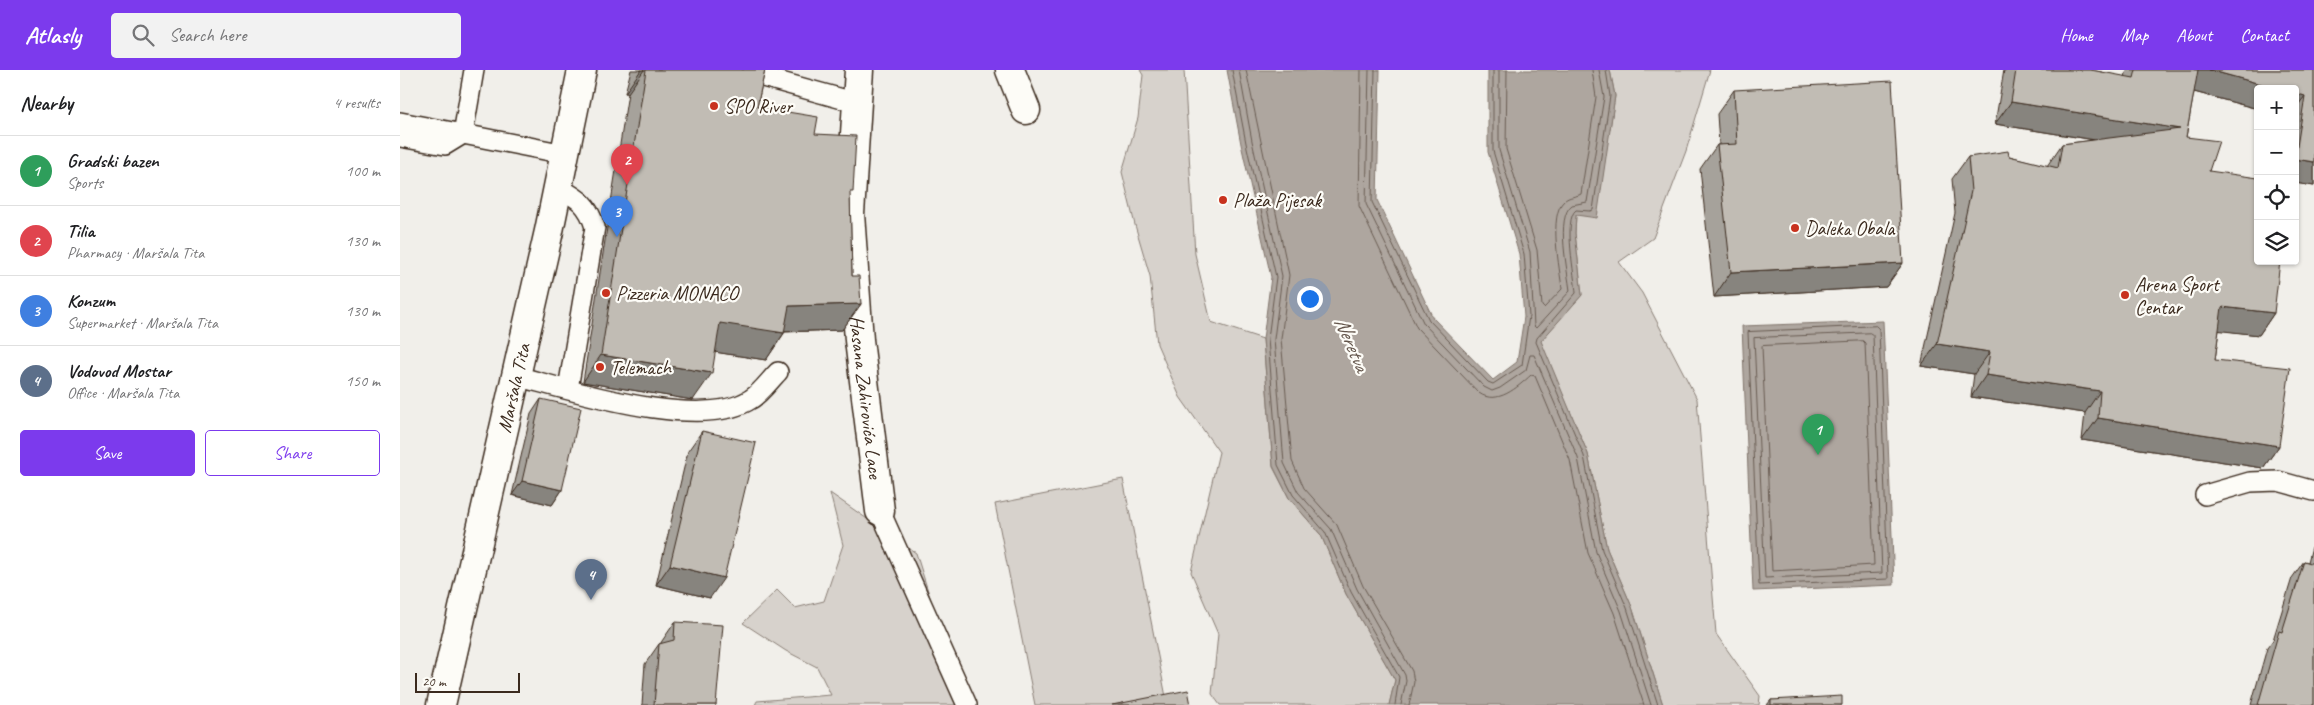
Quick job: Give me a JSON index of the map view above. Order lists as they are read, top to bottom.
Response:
{
  "streets": {
    "street": ["Maršala Tita", "Hasana Zahirovića Lace"]
  },
  "water": ["Neretva"],
  "places": [
    "SPO River",
    "Plaža Pijesak",
    "Daleka Obala",
    "Pizzeria MONACO",
    "Arena Sport Centar",
    "Telemach"
  ],
  "scale_bar": "20 m",
  "page": {
    "header": "Atlasly",
    "search": "Search here",
    "nav": [
      "Home",
      "Map",
      "About",
      "Contact"
    ],
    "heading": ["Nearby", "4 results"],
    "map_buttons": ["+", "−"],
    "list": [
      {
        "mark": "1",
        "name": "Gradski bazen",
        "note": "Sports",
        "value": "100 m"
      },
      {
        "mark": "2",
        "name": "Tilia",
        "note": "Pharmacy · Maršala Tita",
        "value": "130 m"
      },
      {
        "mark": "3",
        "name": "Konzum",
        "note": "Supermarket · Maršala Tita",
        "value": "130 m"
      },
      {
        "mark": "4",
        "name": "Vodovod Mostar",
        "note": "Office · Maršala Tita",
        "value": "150 m"
      }
    ],
    "pins": [
      "2",
      "3",
      "1",
      "4"
    ],
    "buttons": ["Save", "Share"],
    "scale": "20 m"
  }
}
